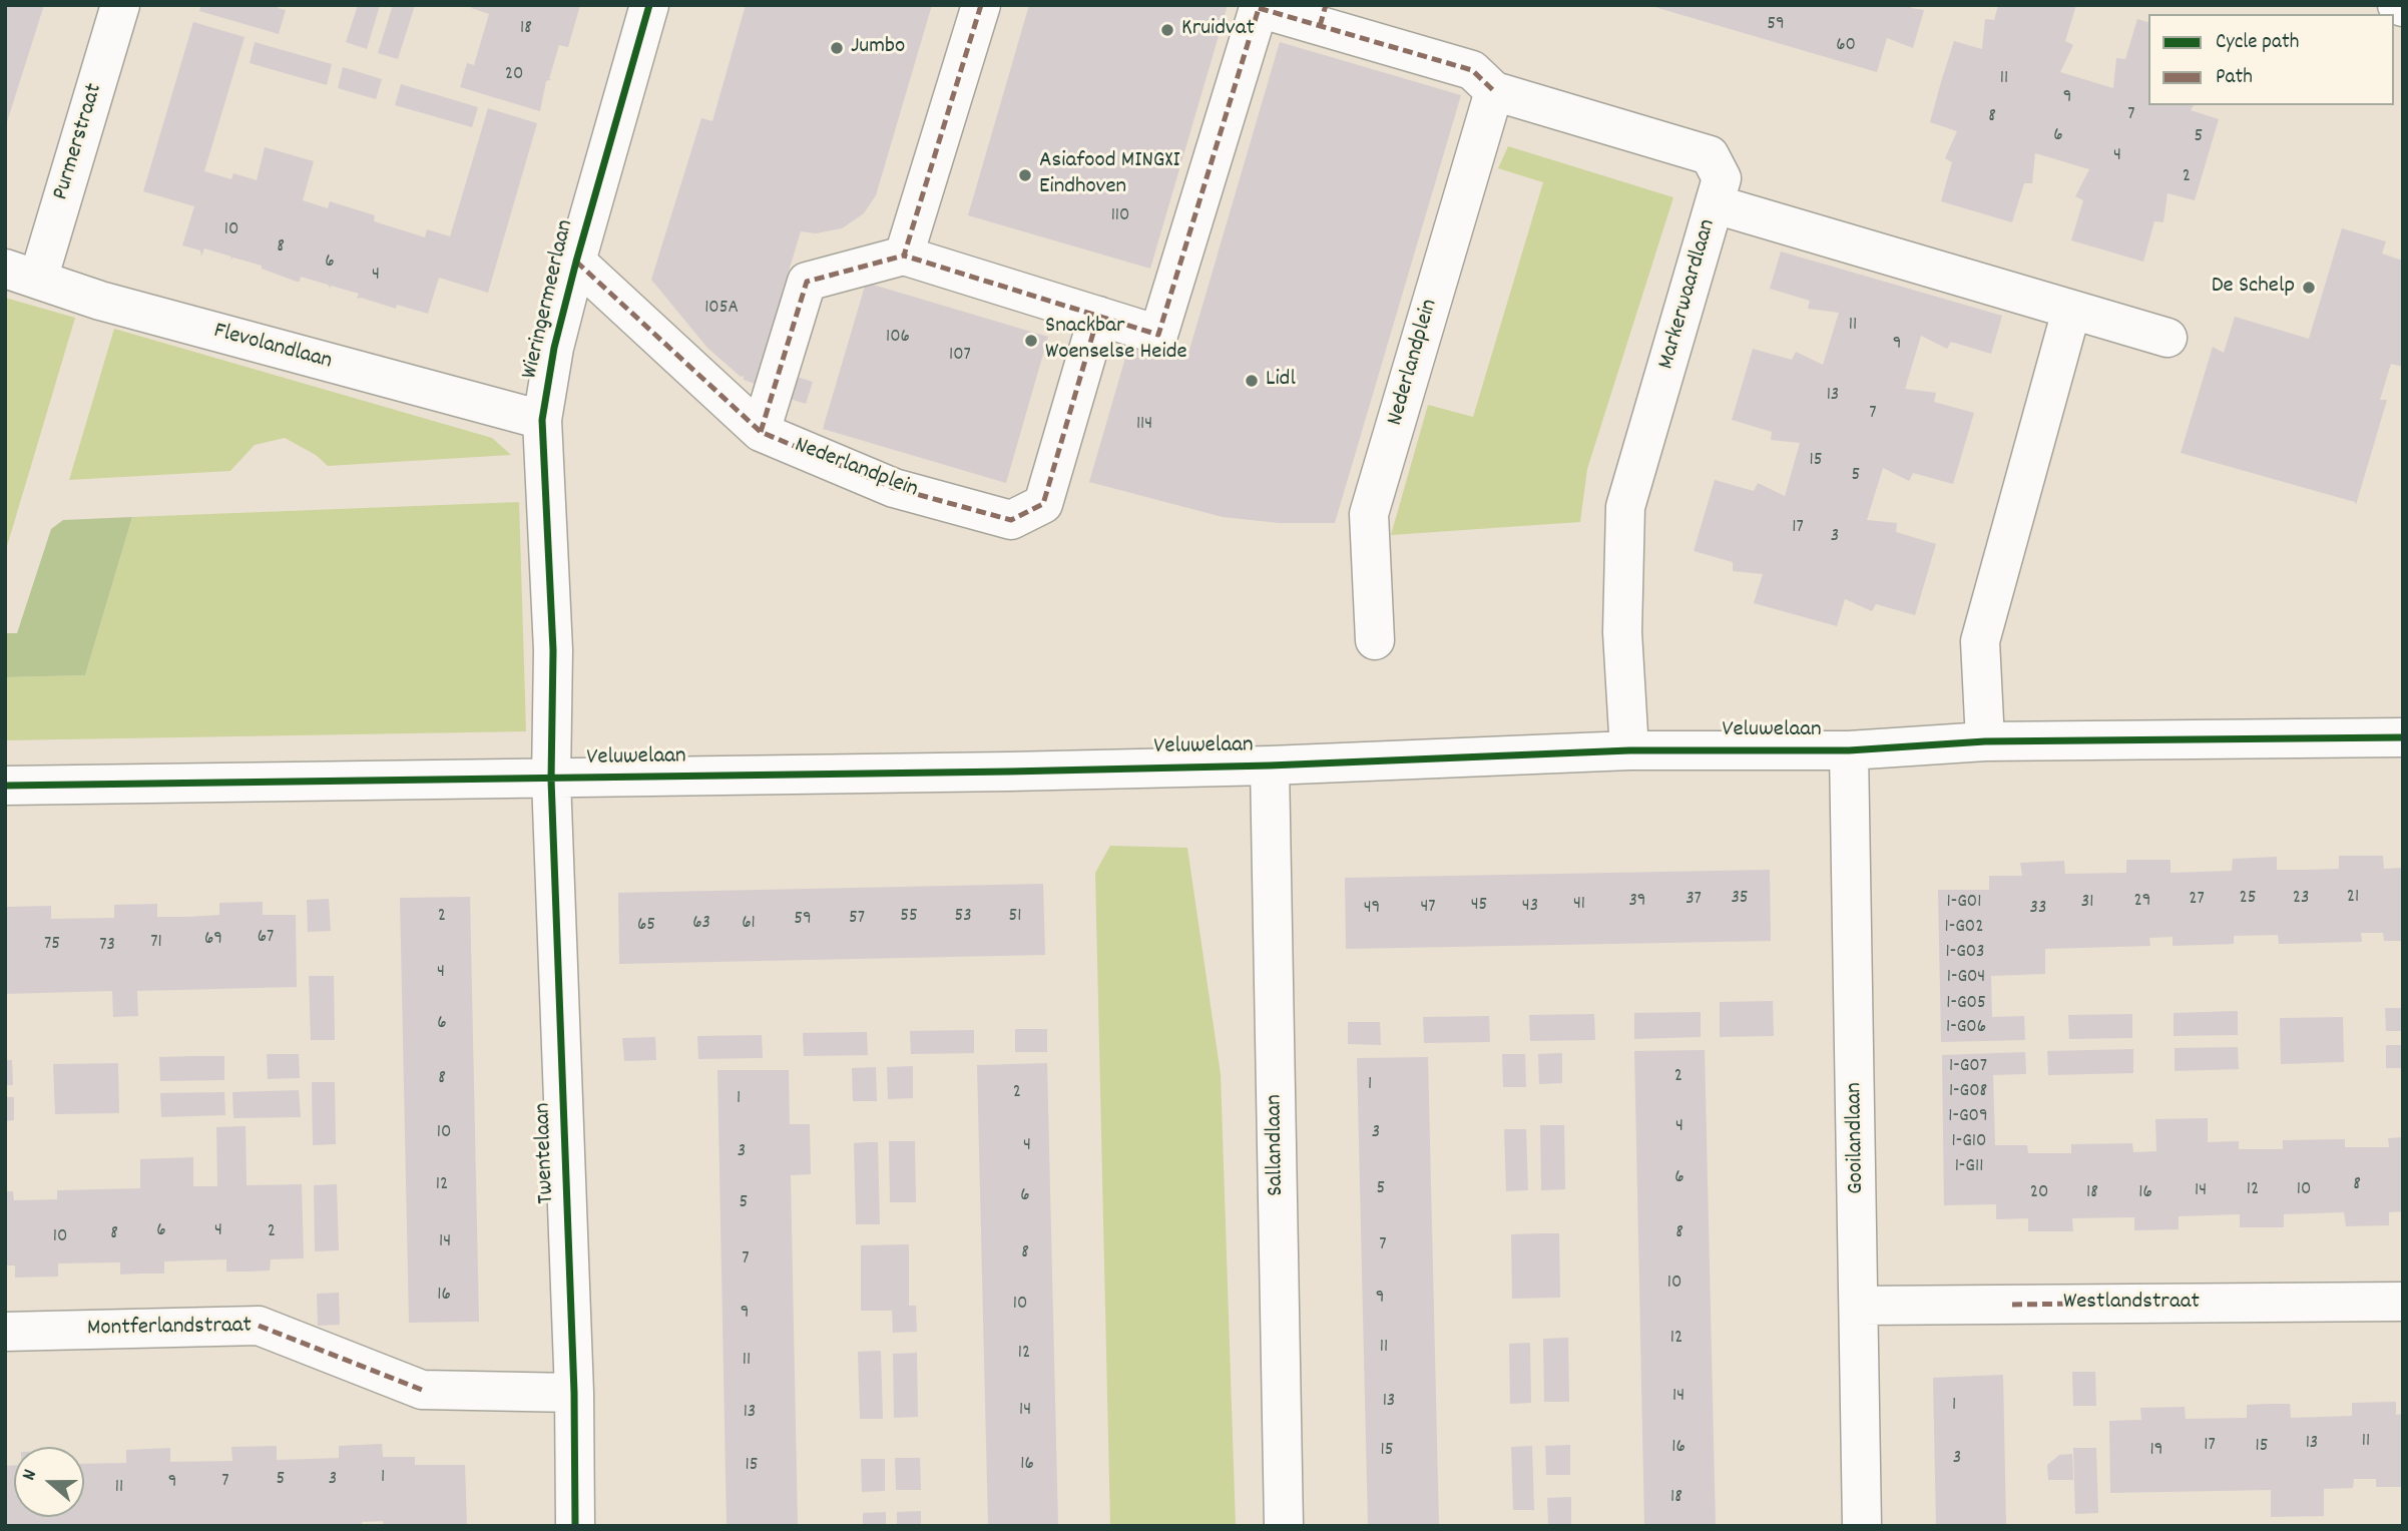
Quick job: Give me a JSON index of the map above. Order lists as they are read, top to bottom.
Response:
{
  "streets": {
    "street": [
      "Purmerstraat",
      "Markerwaardlaan",
      "Wieringermeerlaan",
      "Flevolandlaan",
      "Nederlandplein",
      "Veluwelaan",
      "Gooilandlaan",
      "Sallandlaan",
      "Twentelaan",
      "Westlandstraat",
      "Montferlandstraat"
    ]
  },
  "crossings": [
    ["Purmerstraat", "Flevolandlaan"],
    ["Markerwaardlaan", "Veluwelaan"],
    ["Wieringermeerlaan", "Flevolandlaan"],
    ["Wieringermeerlaan", "Nederlandplein"],
    ["Wieringermeerlaan", "Veluwelaan"],
    ["Wieringermeerlaan", "Twentelaan"],
    ["Veluwelaan", "Gooilandlaan"],
    ["Veluwelaan", "Sallandlaan"],
    ["Veluwelaan", "Twentelaan"],
    ["Gooilandlaan", "Westlandstraat"],
    ["Twentelaan", "Montferlandstraat"]
  ],
  "places": [
    "Kruidvat",
    "Jumbo",
    "Asiafood MINGXI Eindhoven",
    "De Schelp",
    "Snackbar Woenselse Heide",
    "Lidl"
  ],
  "house_numbers": [
    "59",
    "18",
    "60",
    "20",
    "11",
    "9",
    "7",
    "8",
    "6",
    "5",
    "4",
    "2",
    "110",
    "10",
    "8",
    "6",
    "4",
    "105A",
    "11",
    "106",
    "9",
    "107",
    "13",
    "7",
    "114",
    "15",
    "5",
    "17",
    "3",
    "21",
    "35",
    "25",
    "23",
    "37",
    "27",
    "39",
    "29",
    "1-G01",
    "31",
    "41",
    "45",
    "43",
    "47",
    "49",
    "33",
    "2",
    "55",
    "53",
    "51",
    "57",
    "59",
    "63",
    "61",
    "65",
    "1-G02",
    "67",
    "69",
    "71",
    "75",
    "73",
    "1-G03",
    "4",
    "1-G04",
    "1-G05",
    "6",
    "1-G06",
    "1-G07",
    "2",
    "8",
    "1",
    "1-G08",
    "2",
    "1",
    "1-G09",
    "4",
    "10",
    "3",
    "1-G10",
    "4",
    "3",
    "1-G11",
    "6",
    "12",
    "8",
    "5",
    "12",
    "10",
    "14",
    "20",
    "18",
    "16",
    "6",
    "5",
    "6",
    "4",
    "2",
    "8",
    "8",
    "10",
    "14",
    "7",
    "8",
    "7",
    "10",
    "16",
    "9",
    "10",
    "9",
    "12",
    "11",
    "12",
    "11",
    "14",
    "13",
    "1",
    "14",
    "13",
    "11",
    "13",
    "17",
    "15",
    "16",
    "15",
    "19",
    "3",
    "16",
    "15",
    "1",
    "5",
    "3",
    "7",
    "9",
    "11",
    "18"
  ],
  "legend": ["Cycle path", "Path"],
  "north": "left"
}
